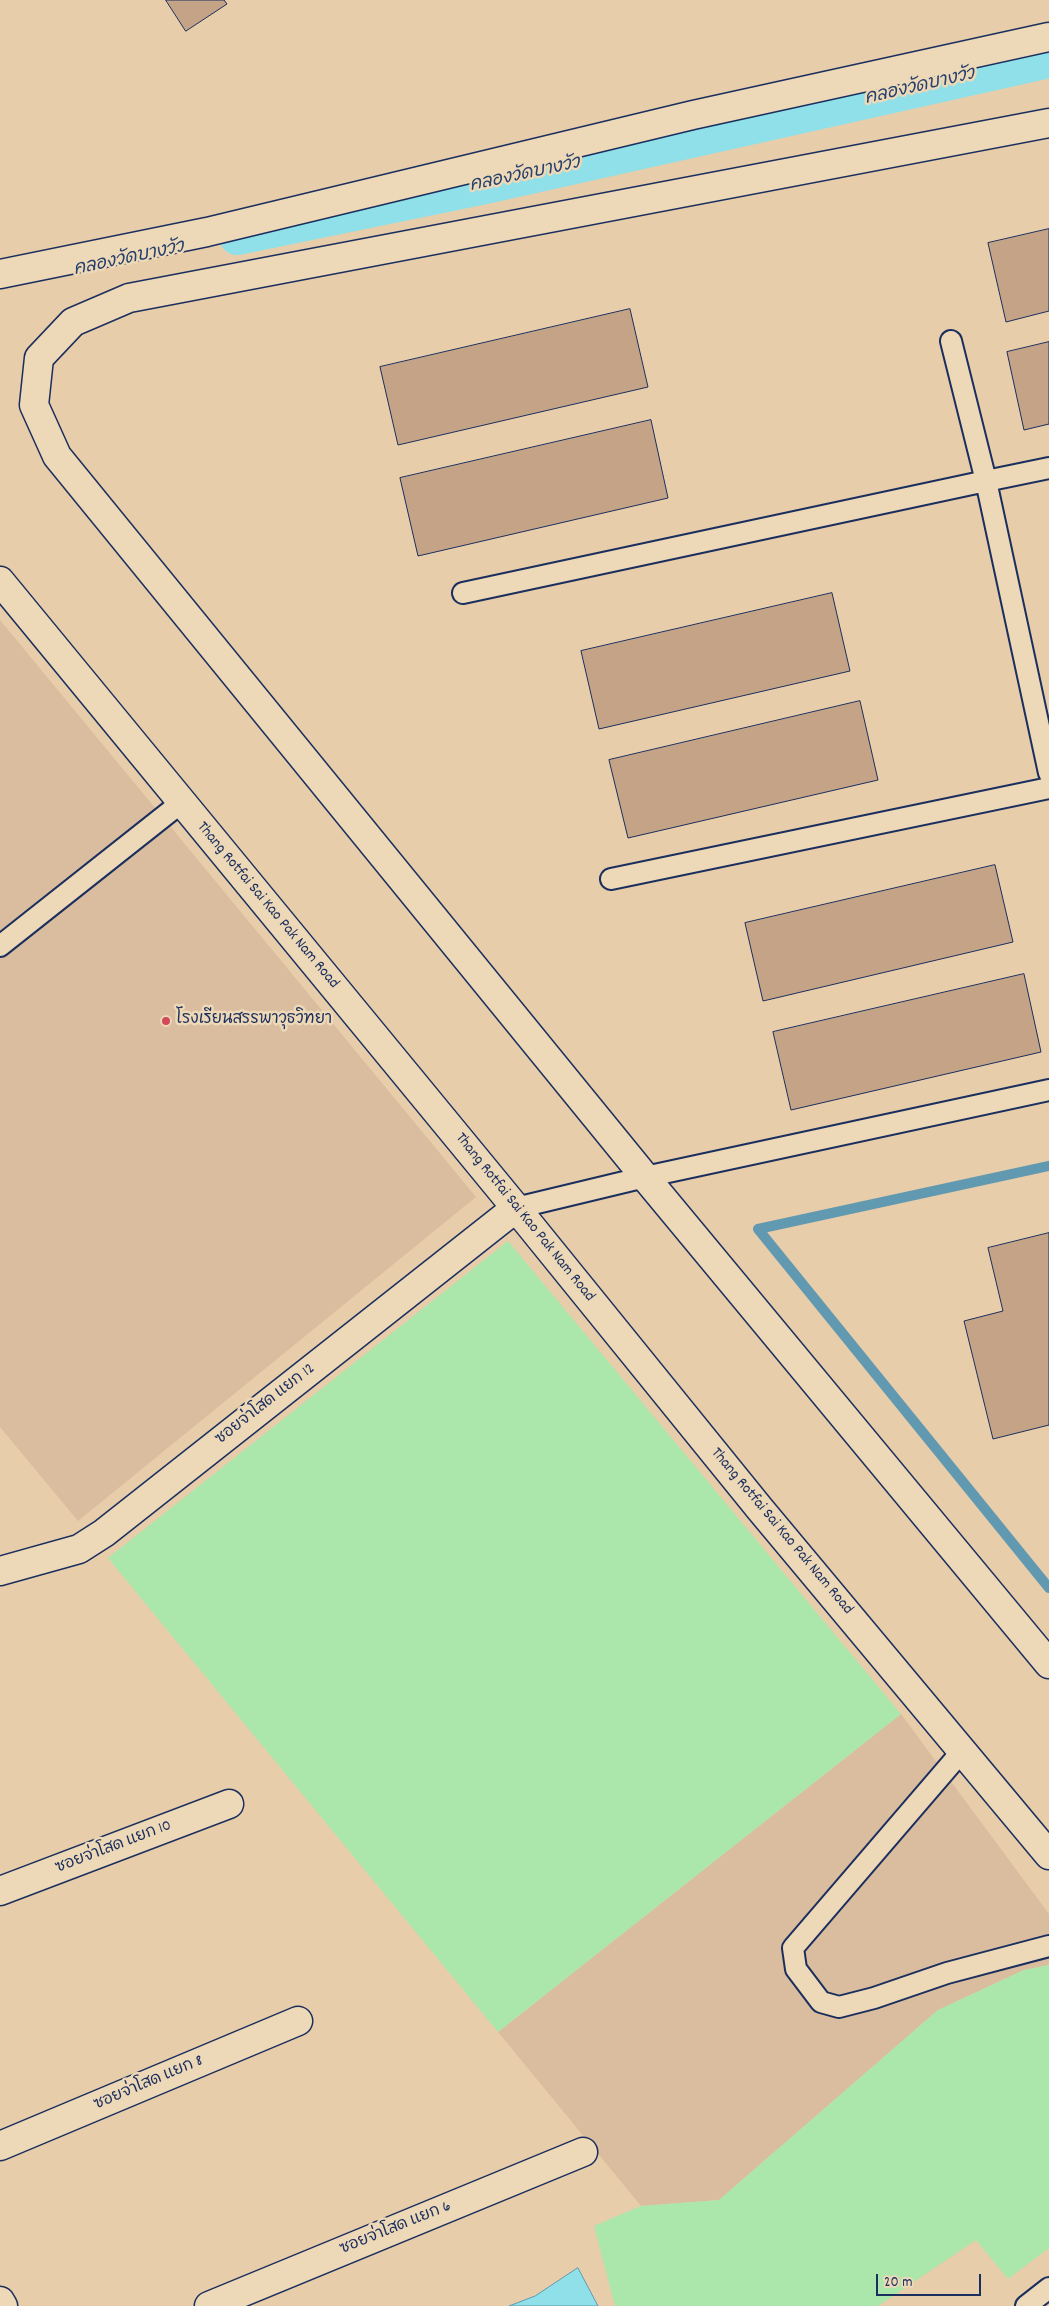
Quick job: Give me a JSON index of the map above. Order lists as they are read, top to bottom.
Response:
{
  "streets": {
    "street": [
      "Thang Rotfai Sai Kao Pak Nam Road",
      "ซอยจ่าโสด แยก 12",
      "ซอยจ่าโสด แยก 10",
      "ซอยจ่าโสด แยก 8",
      "ซอยจ่าโสด แยก 6"
    ]
  },
  "crossings": [
    ["Thang Rotfai Sai Kao Pak Nam Road", "ซอยจ่าโสด แยก 12"]
  ],
  "water": ["คลองวัดบางวัว"],
  "places": ["โรงเรียนสรรพาวุธวิทยา"],
  "scale_bar": "20 m"
}
